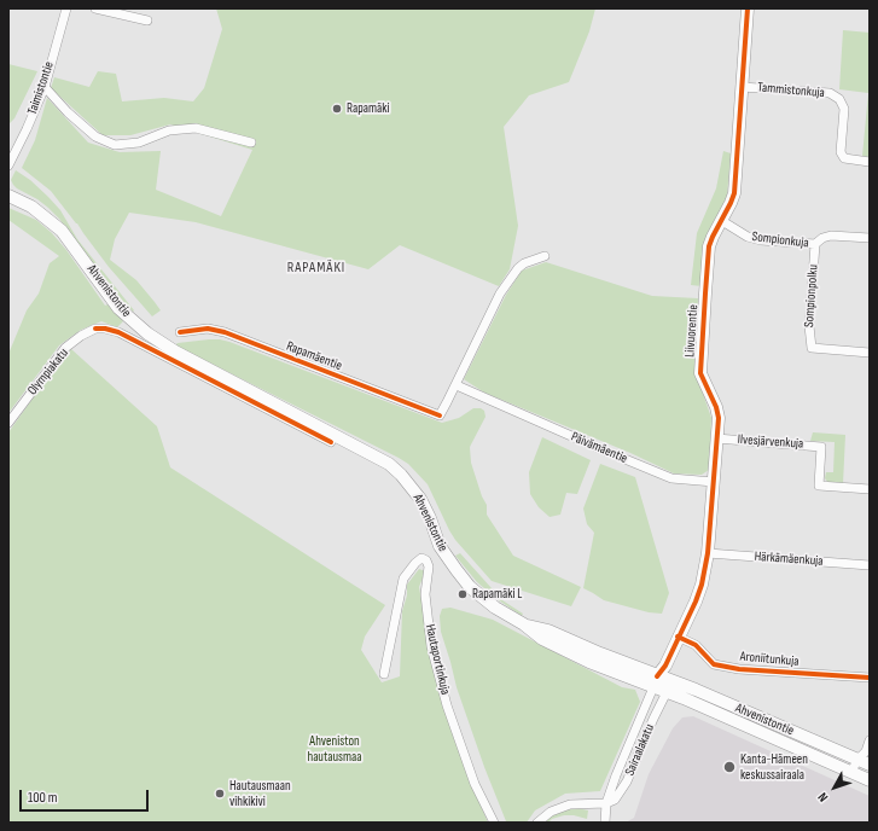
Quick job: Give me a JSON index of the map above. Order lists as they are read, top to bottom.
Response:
{
  "streets": {
    "main road": ["Ahvenistontie", "Liivuorentie"],
    "street": [
      "Taimistontie",
      "Tammistonkuja",
      "Sompionkuja",
      "Sompionpolku",
      "Rapamäentie",
      "Olympiakatu",
      "Ilvesjärvenkuja",
      "Päivämäentie",
      "Härkämäenkuja",
      "Hautaportinkuja",
      "Aroniitunkuja",
      "Sairaalakatu"
    ]
  },
  "crossings": [
    ["Tammistonkuja", "Liivuorentie"],
    ["Sompionkuja", "Sompionpolku"],
    ["Sompionkuja", "Liivuorentie"],
    ["Ahvenistontie", "Liivuorentie"],
    ["Ahvenistontie", "Sairaalakatu"],
    ["Liivuorentie", "Ilvesjärvenkuja"],
    ["Liivuorentie", "Päivämäentie"],
    ["Liivuorentie", "Härkämäenkuja"],
    ["Liivuorentie", "Aroniitunkuja"],
    ["Liivuorentie", "Sairaalakatu"],
    ["Rapamäentie", "Päivämäentie"]
  ],
  "districts": ["RAPAMÄKI"],
  "parks": ["Ahveniston hautausmaa"],
  "places": [
    "Rapamäki",
    "Rapamäki L",
    "Kanta-Hämeen keskussairaala",
    "Hautausmaan vihkikivi"
  ],
  "scale_bar": "100 m",
  "north": "bottom left"
}
